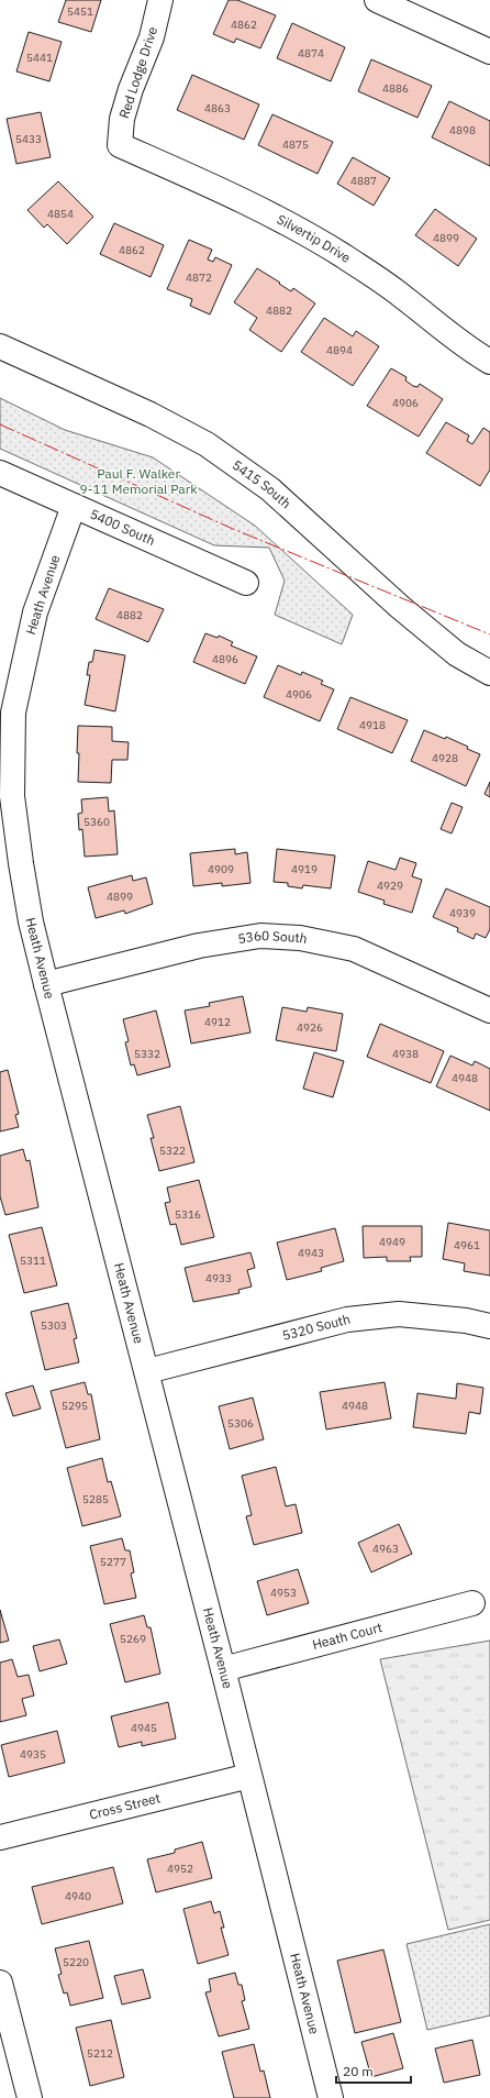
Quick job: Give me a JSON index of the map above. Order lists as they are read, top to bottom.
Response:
{
  "streets": {
    "street": [
      "Red Lodge Drive",
      "Silvertip Drive",
      "5415 South",
      "5400 South",
      "Heath Avenue",
      "5360 South",
      "5320 South",
      "Heath Court",
      "Cross Street"
    ]
  },
  "crossings": [
    ["Red Lodge Drive", "Silvertip Drive"],
    ["5400 South", "Heath Avenue"],
    ["Heath Avenue", "5360 South"],
    ["Heath Avenue", "5320 South"],
    ["Heath Avenue", "Heath Court"],
    ["Heath Avenue", "Cross Street"]
  ],
  "parks": ["Paul F. Walker 9-11 Memorial Park"],
  "house_numbers": [
    "5451",
    "4862",
    "4874",
    "5441",
    "4886",
    "4863",
    "4898",
    "5433",
    "4875",
    "4887",
    "4854",
    "4899",
    "4862",
    "4872",
    "4882",
    "4894",
    "4906",
    "4882",
    "4896",
    "4906",
    "4918",
    "4928",
    "5360",
    "4909",
    "4919",
    "4929",
    "4899",
    "4939",
    "4912",
    "4926",
    "5332",
    "4938",
    "4948",
    "5322",
    "5316",
    "4949",
    "4961",
    "4943",
    "5311",
    "4933",
    "5303",
    "5295",
    "4948",
    "5306",
    "5285",
    "4963",
    "5277",
    "4953",
    "5269",
    "4945",
    "4935",
    "4952",
    "4940",
    "5220",
    "5212"
  ],
  "scale_bar": "20 m"
}
